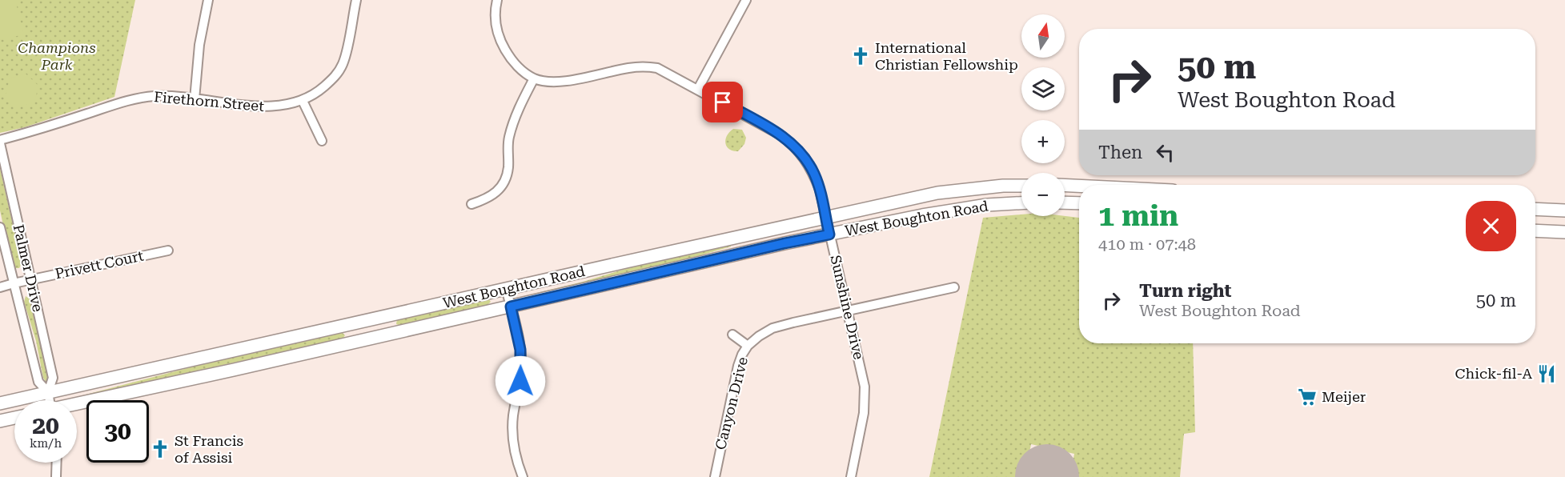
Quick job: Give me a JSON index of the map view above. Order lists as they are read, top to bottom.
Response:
{
  "streets": {
    "main road": ["West Boughton Road"],
    "street": [
      "Firethorn Street",
      "Privett Court",
      "Palmer Drive",
      "Sunshine Drive",
      "Canyon Drive"
    ]
  },
  "crossings": [
    ["Firethorn Street", "Palmer Drive"],
    ["West Boughton Road", "Palmer Drive"],
    ["West Boughton Road", "Sunshine Drive"],
    ["Privett Court", "Palmer Drive"],
    ["Sunshine Drive", "Canyon Drive"]
  ],
  "parks": ["Champions Park"],
  "places": {
    "church": ["International Christian Fellowship", "St Francis of Assisi"],
    "restaurant": ["Chick-fil-A"],
    "supermarket": ["Meijer"]
  },
  "north": "top",
  "page": {
    "map_buttons": ["+", "−"],
    "turn": ["50 m", "West Boughton Road"],
    "then": "Then",
    "heading": ["1 min", "410 m · 07:48"],
    "list": [
      {
        "name": "Turn right",
        "note": "West Boughton Road",
        "value": "50 m"
      }
    ],
    "speed": "20 km/h",
    "limit": "30"
  }
}
